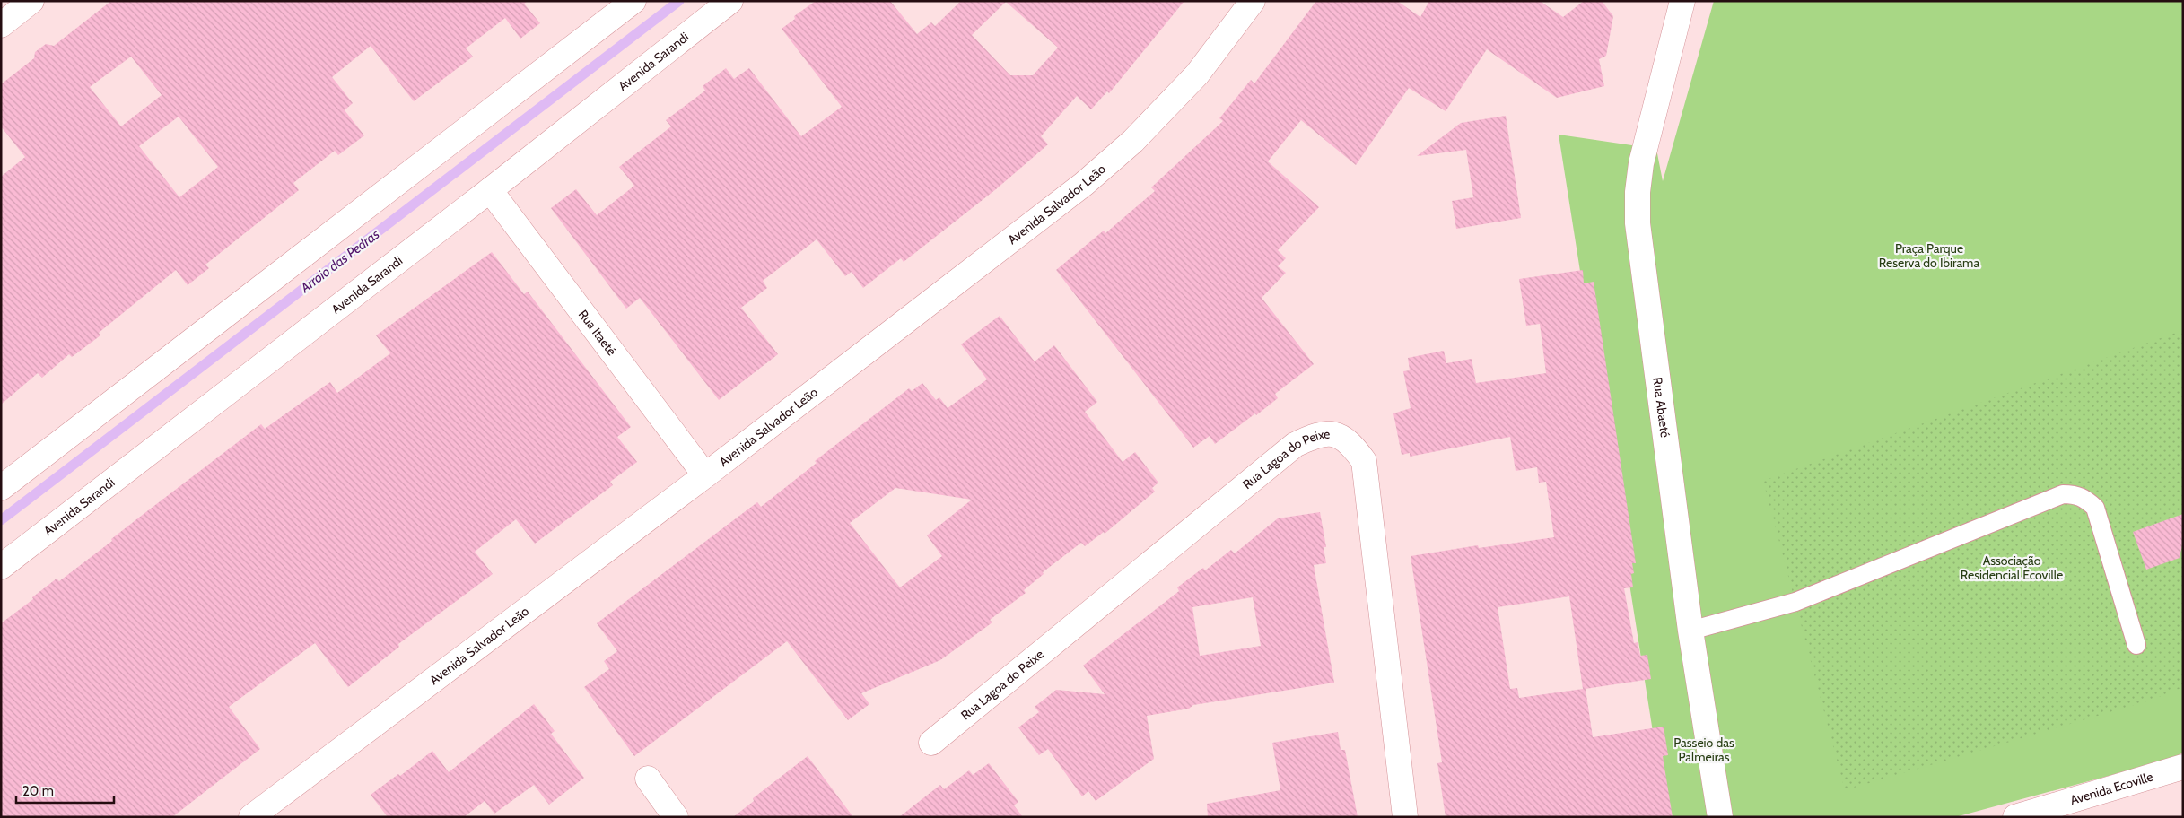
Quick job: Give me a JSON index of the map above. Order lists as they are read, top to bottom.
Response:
{
  "streets": {
    "street": [
      "Avenida Sarandi",
      "Avenida Salvador Leão",
      "Rua Itaeté",
      "Rua Abaeté",
      "Rua Lagoa do Peixe",
      "Avenida Ecoville"
    ]
  },
  "crossings": [
    ["Avenida Sarandi", "Rua Itaeté"],
    ["Avenida Salvador Leão", "Rua Itaeté"]
  ],
  "water": ["Arroio das Pedras"],
  "parks": ["Praça Parque Reserva do Ibirama", "Associação Residencial Ecoville", "Passeio das Palmeiras"],
  "scale_bar": "20 m"
}
